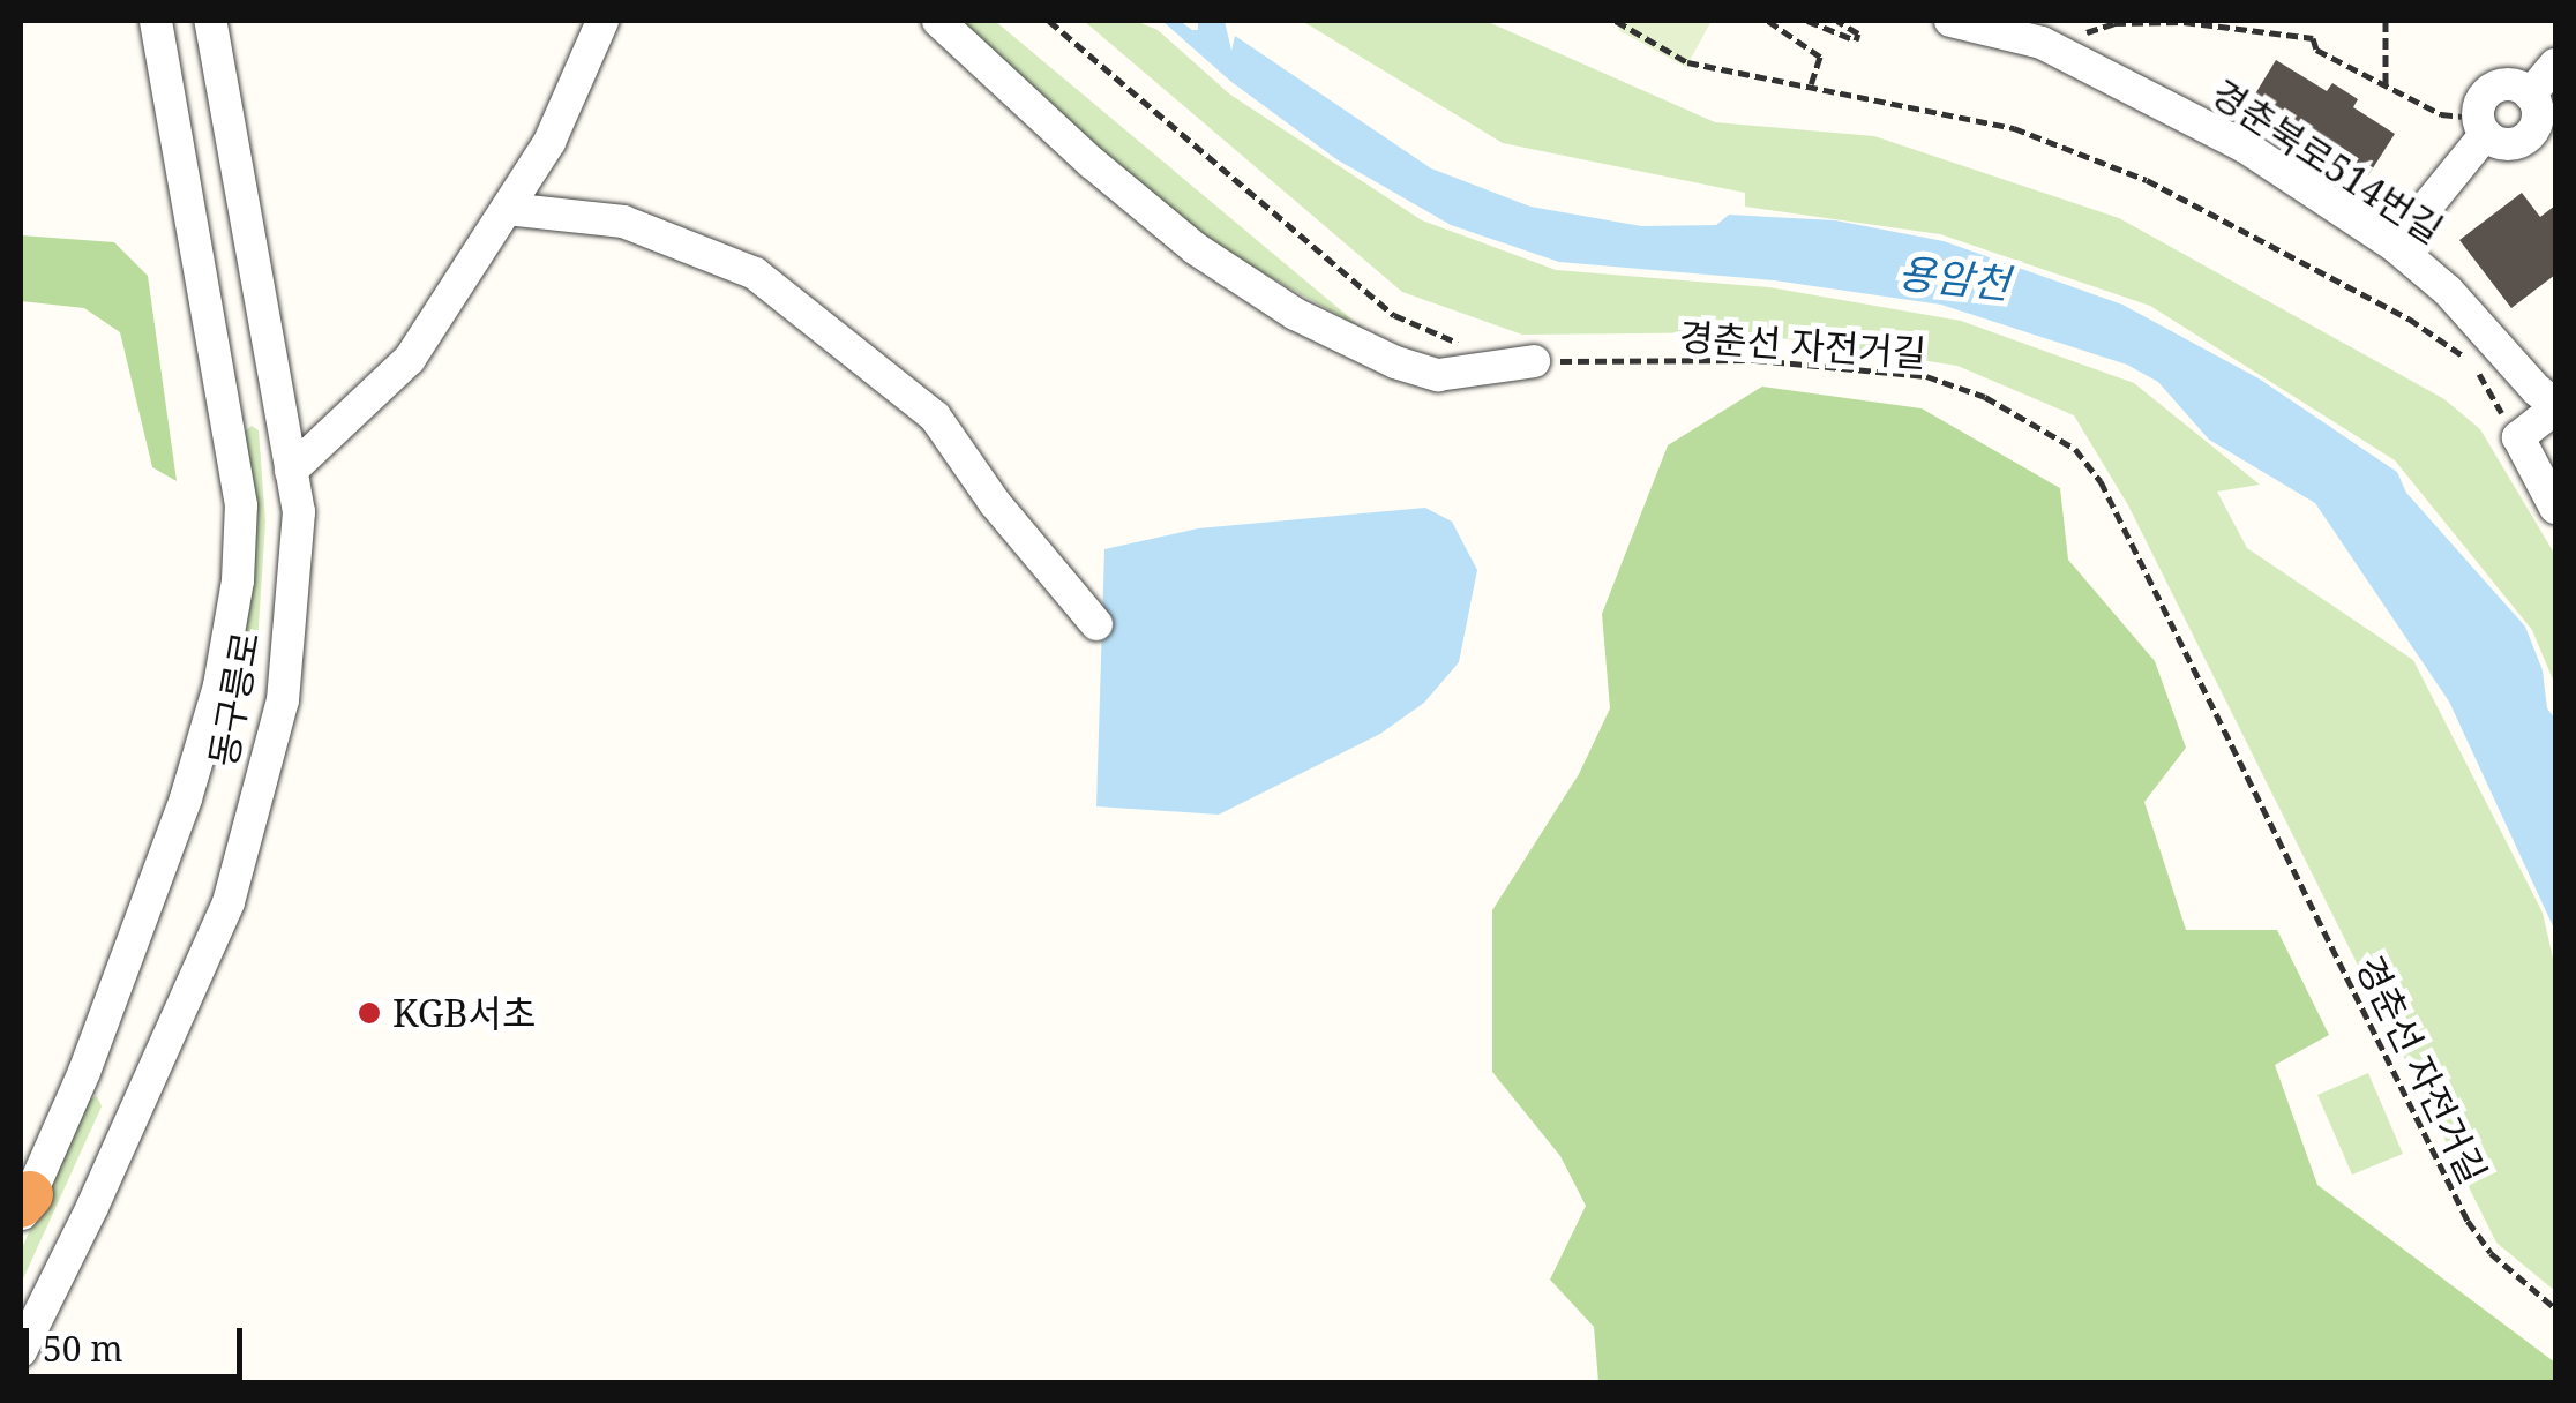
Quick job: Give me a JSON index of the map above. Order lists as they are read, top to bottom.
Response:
{
  "streets": {
    "street": ["경춘북로514번길", "동구릉로"],
    "path": ["경춘선 자전거길"]
  },
  "water": ["용암천"],
  "places": ["KGB서초"],
  "scale_bar": "50 m"
}
